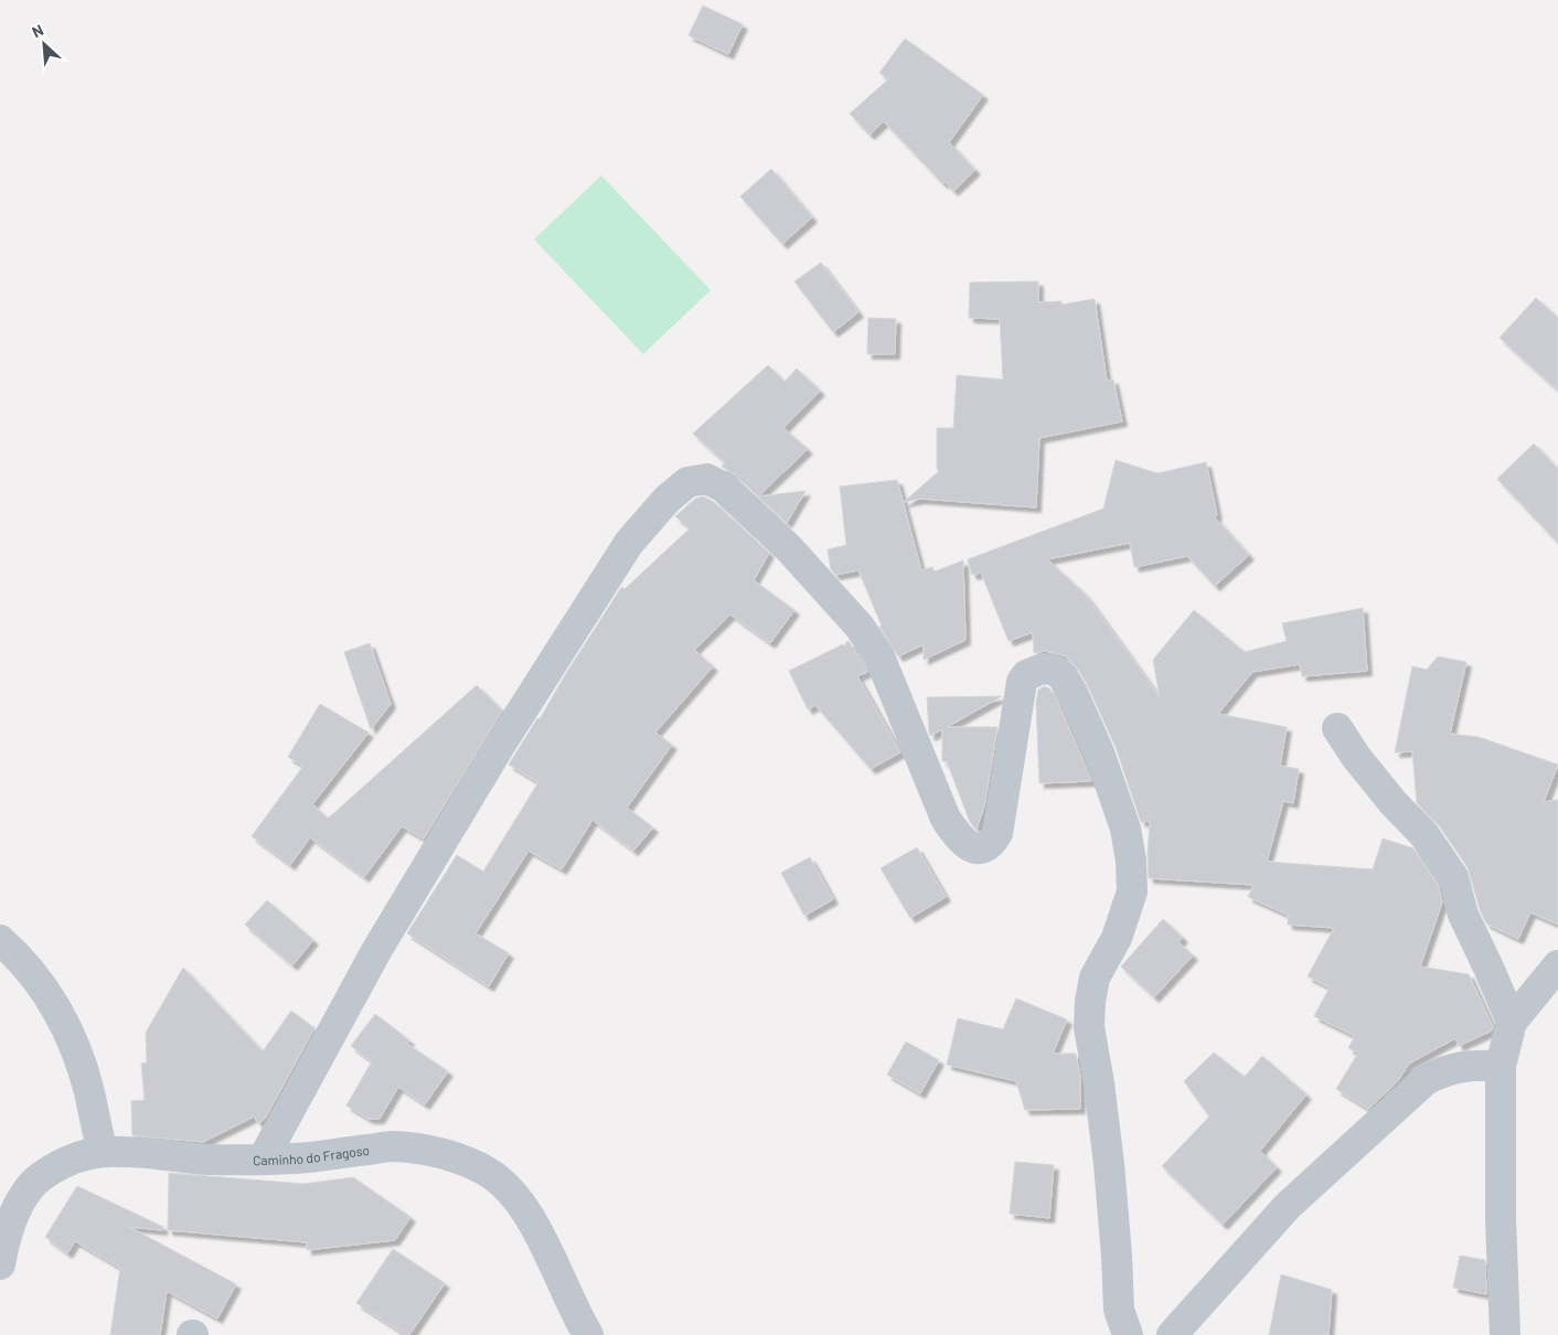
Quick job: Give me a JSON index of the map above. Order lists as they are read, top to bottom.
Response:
{
  "streets": {
    "street": ["Caminho do Fragoso"]
  },
  "north": "top left"
}
